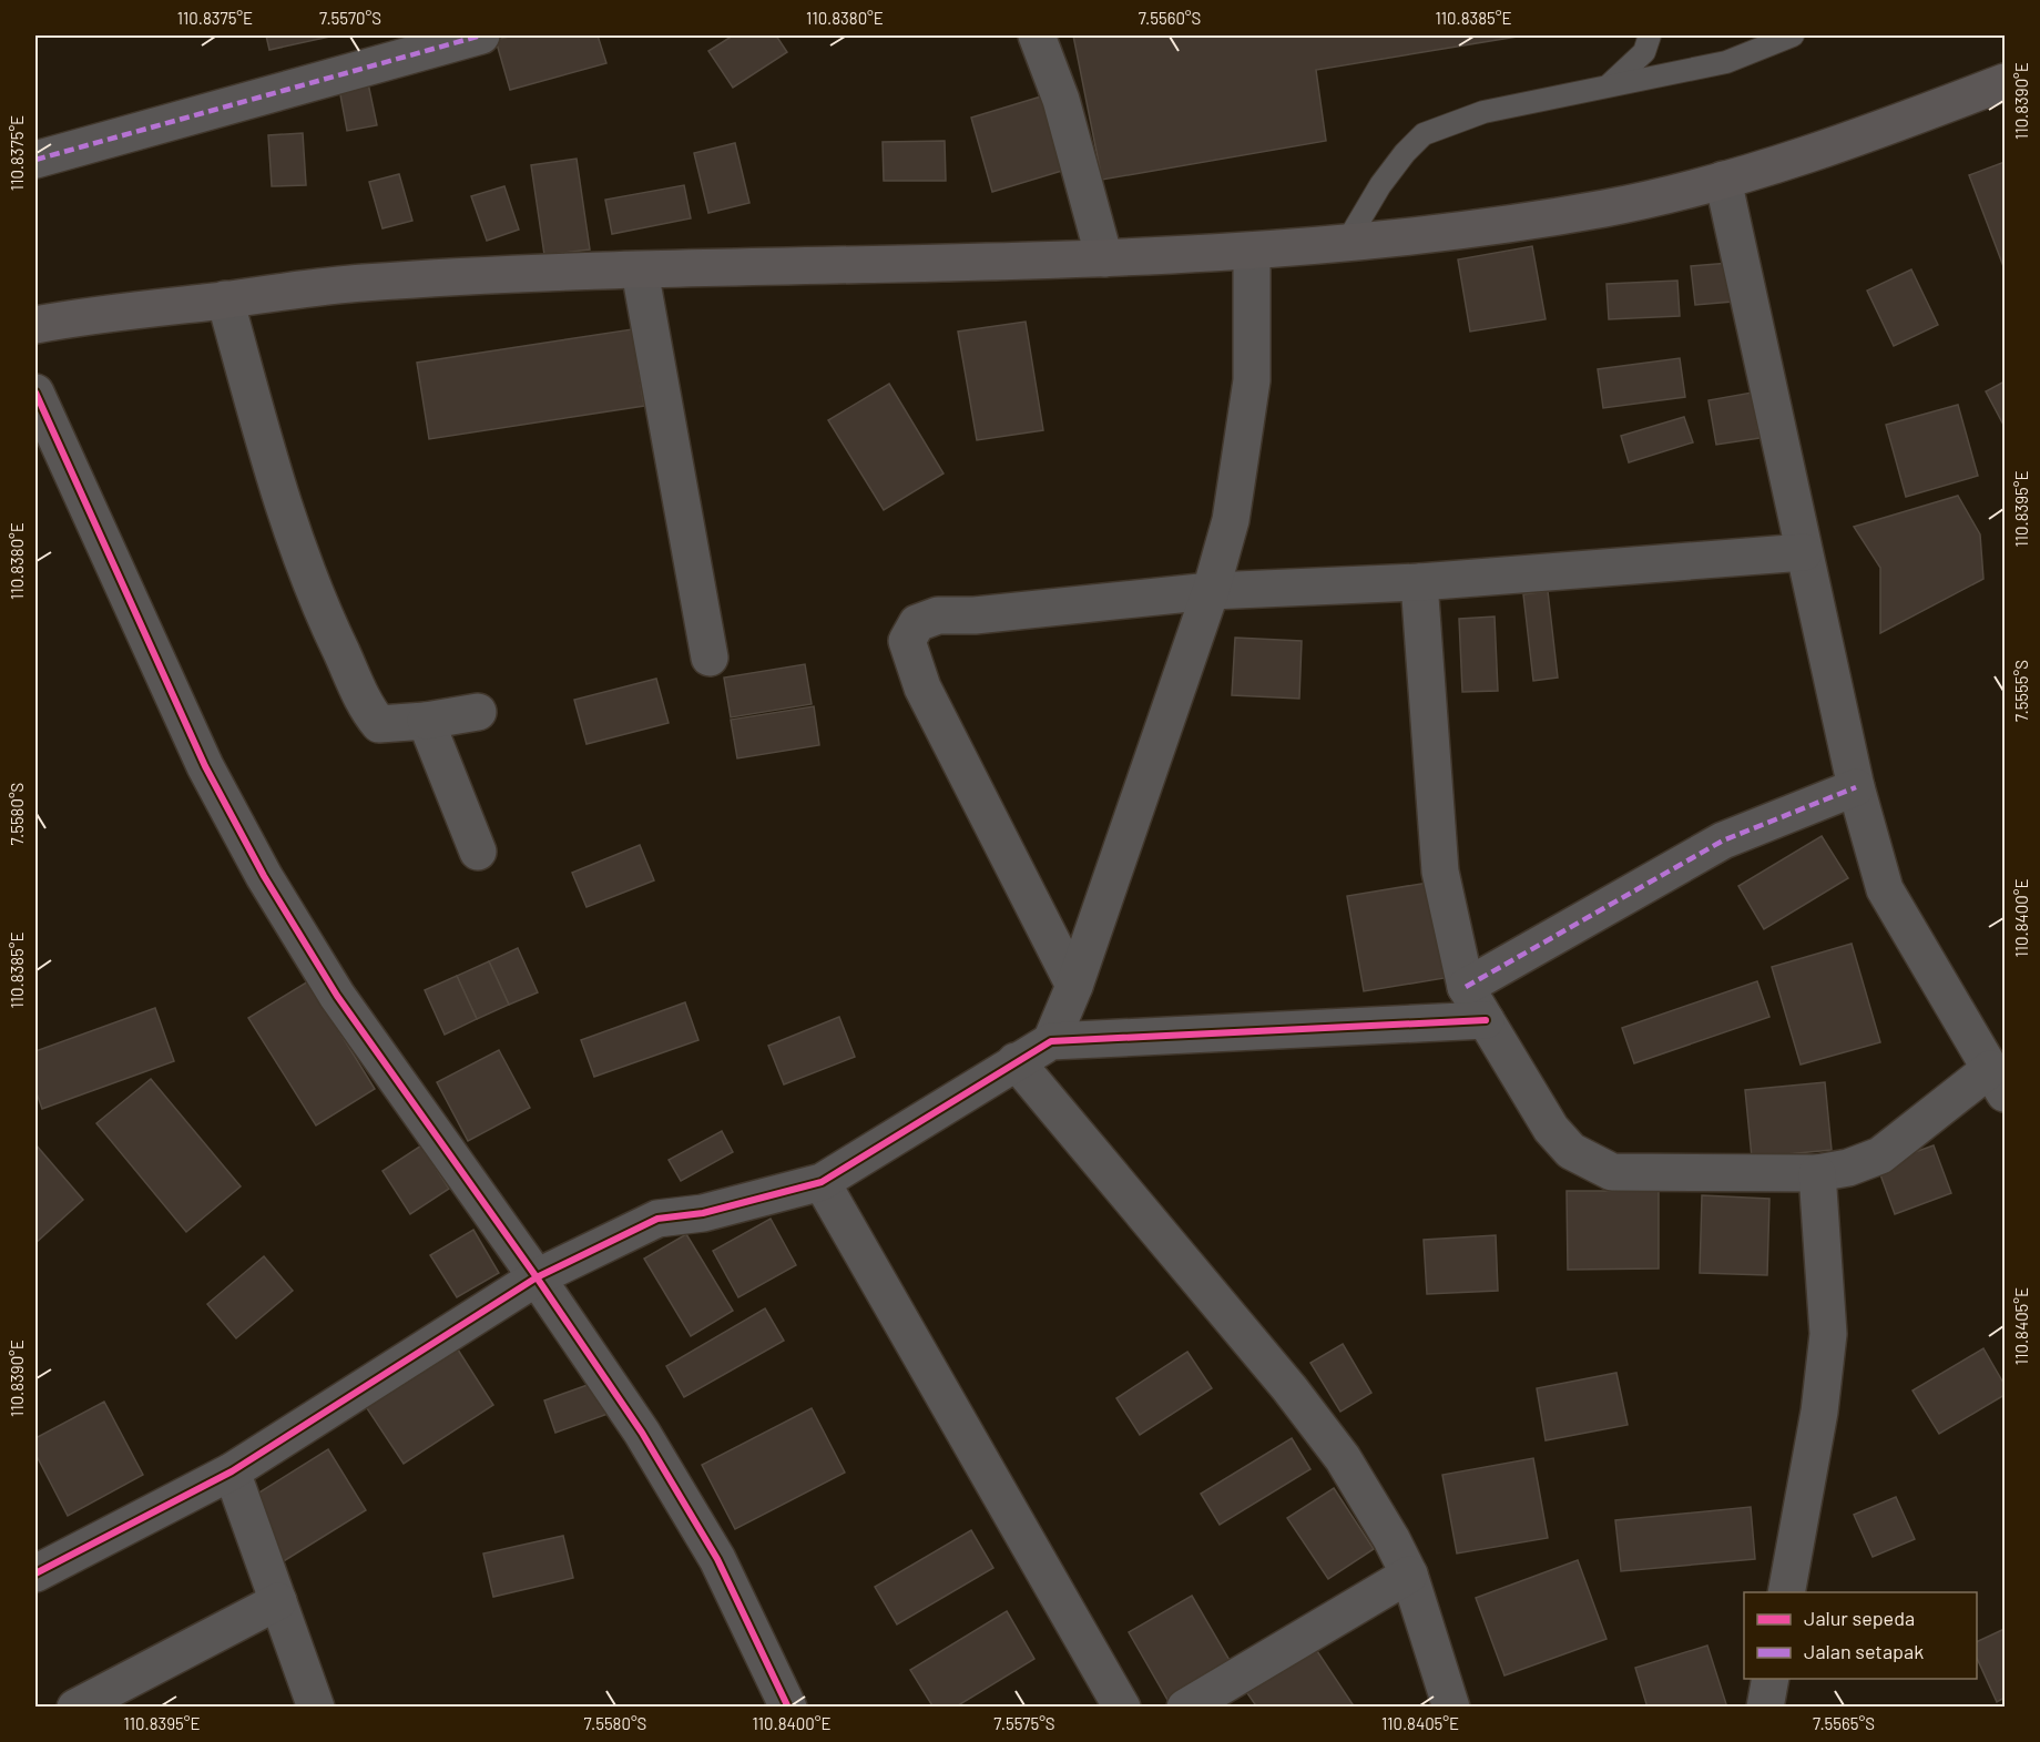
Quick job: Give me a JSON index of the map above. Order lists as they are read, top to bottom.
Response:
{
  "legend": ["Jalur sepeda", "Jalan setapak"],
  "coordinates": [
    "110.8375°E",
    "7.5570°S",
    "110.8380°E",
    "7.5560°S",
    "110.8385°E",
    "110.8390°E",
    "110.8395°E",
    "7.5555°S",
    "7.5580°S",
    "110.8400°E",
    "110.8405°E",
    "7.5575°S",
    "7.5565°S"
  ]
}
